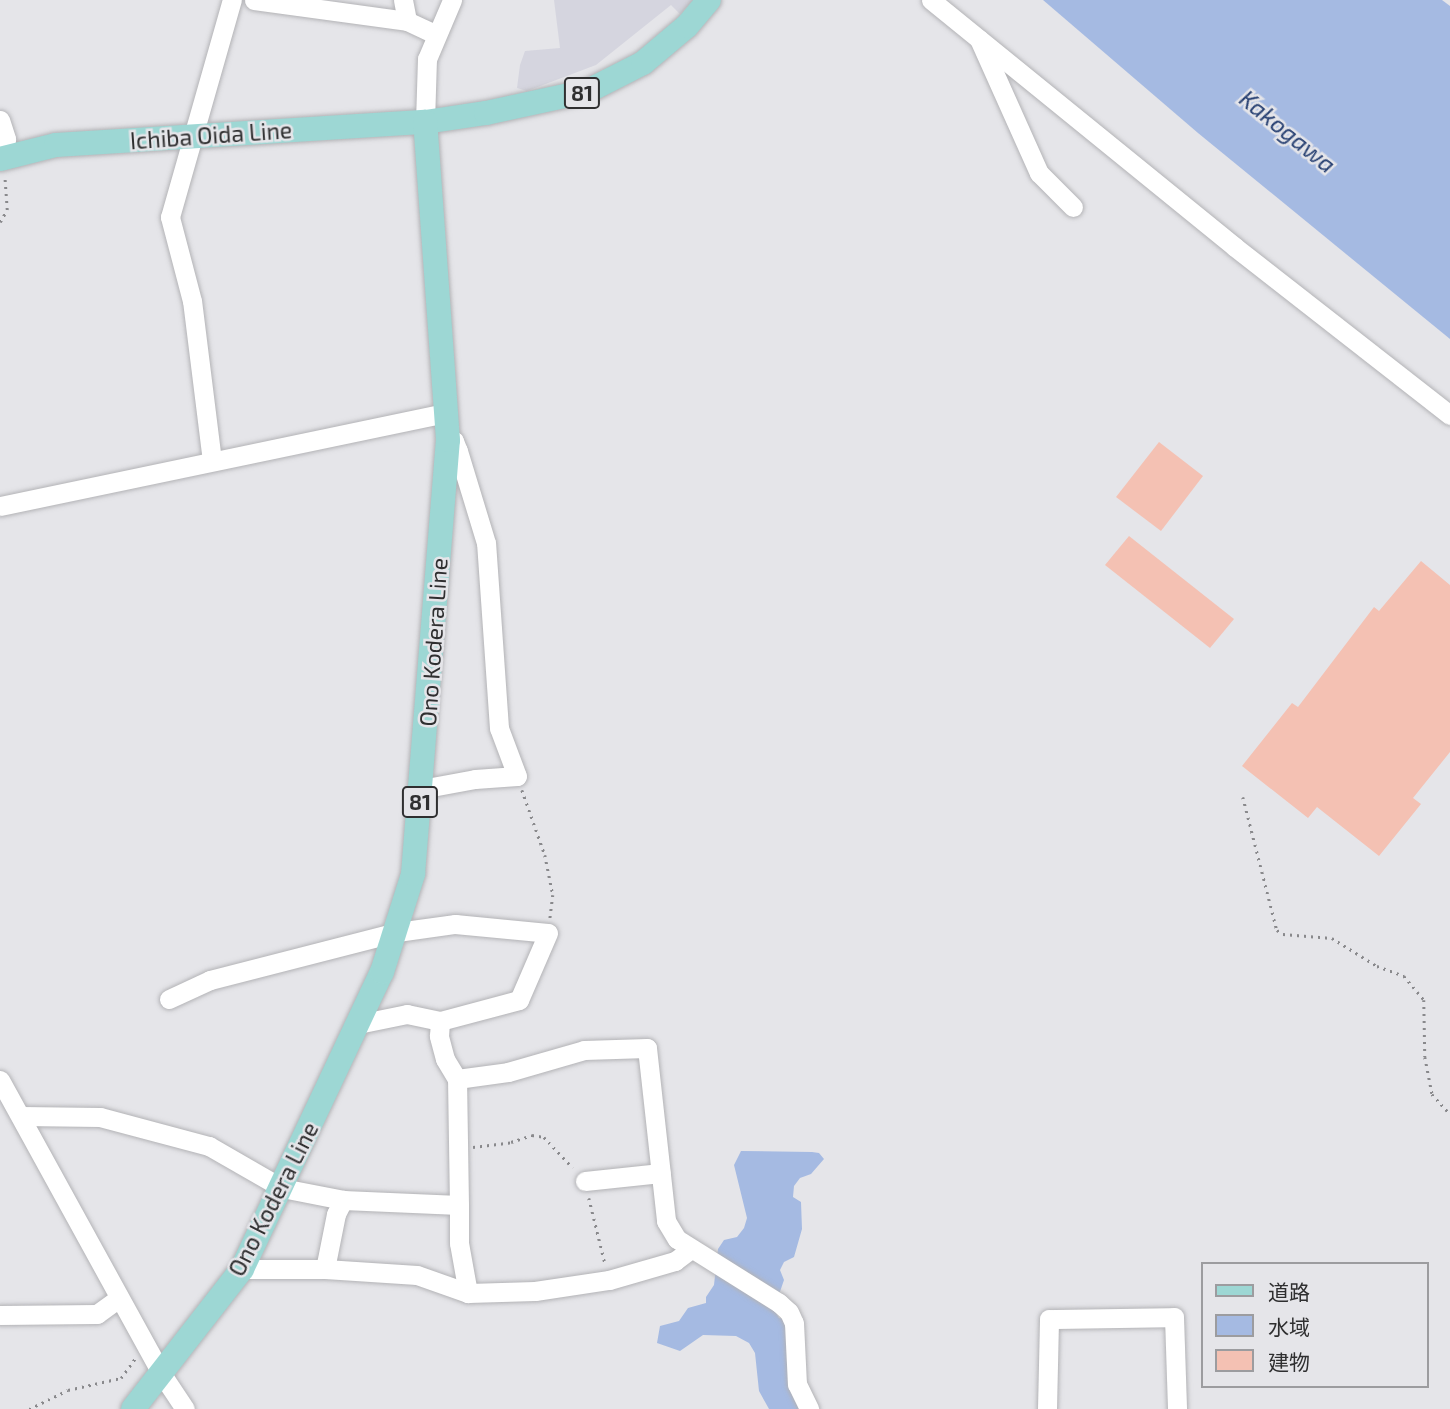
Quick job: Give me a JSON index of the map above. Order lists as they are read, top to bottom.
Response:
{
  "streets": {
    "main road": ["81", "Ichiba Oida Line", "Ono Kodera Line"]
  },
  "crossings": [
    ["81", "Ichiba Oida Line"],
    ["81", "Ono Kodera Line"],
    ["Ichiba Oida Line", "Ono Kodera Line"]
  ],
  "water": ["Kakogawa"],
  "legend": ["道路", "水域", "建物"]
}
